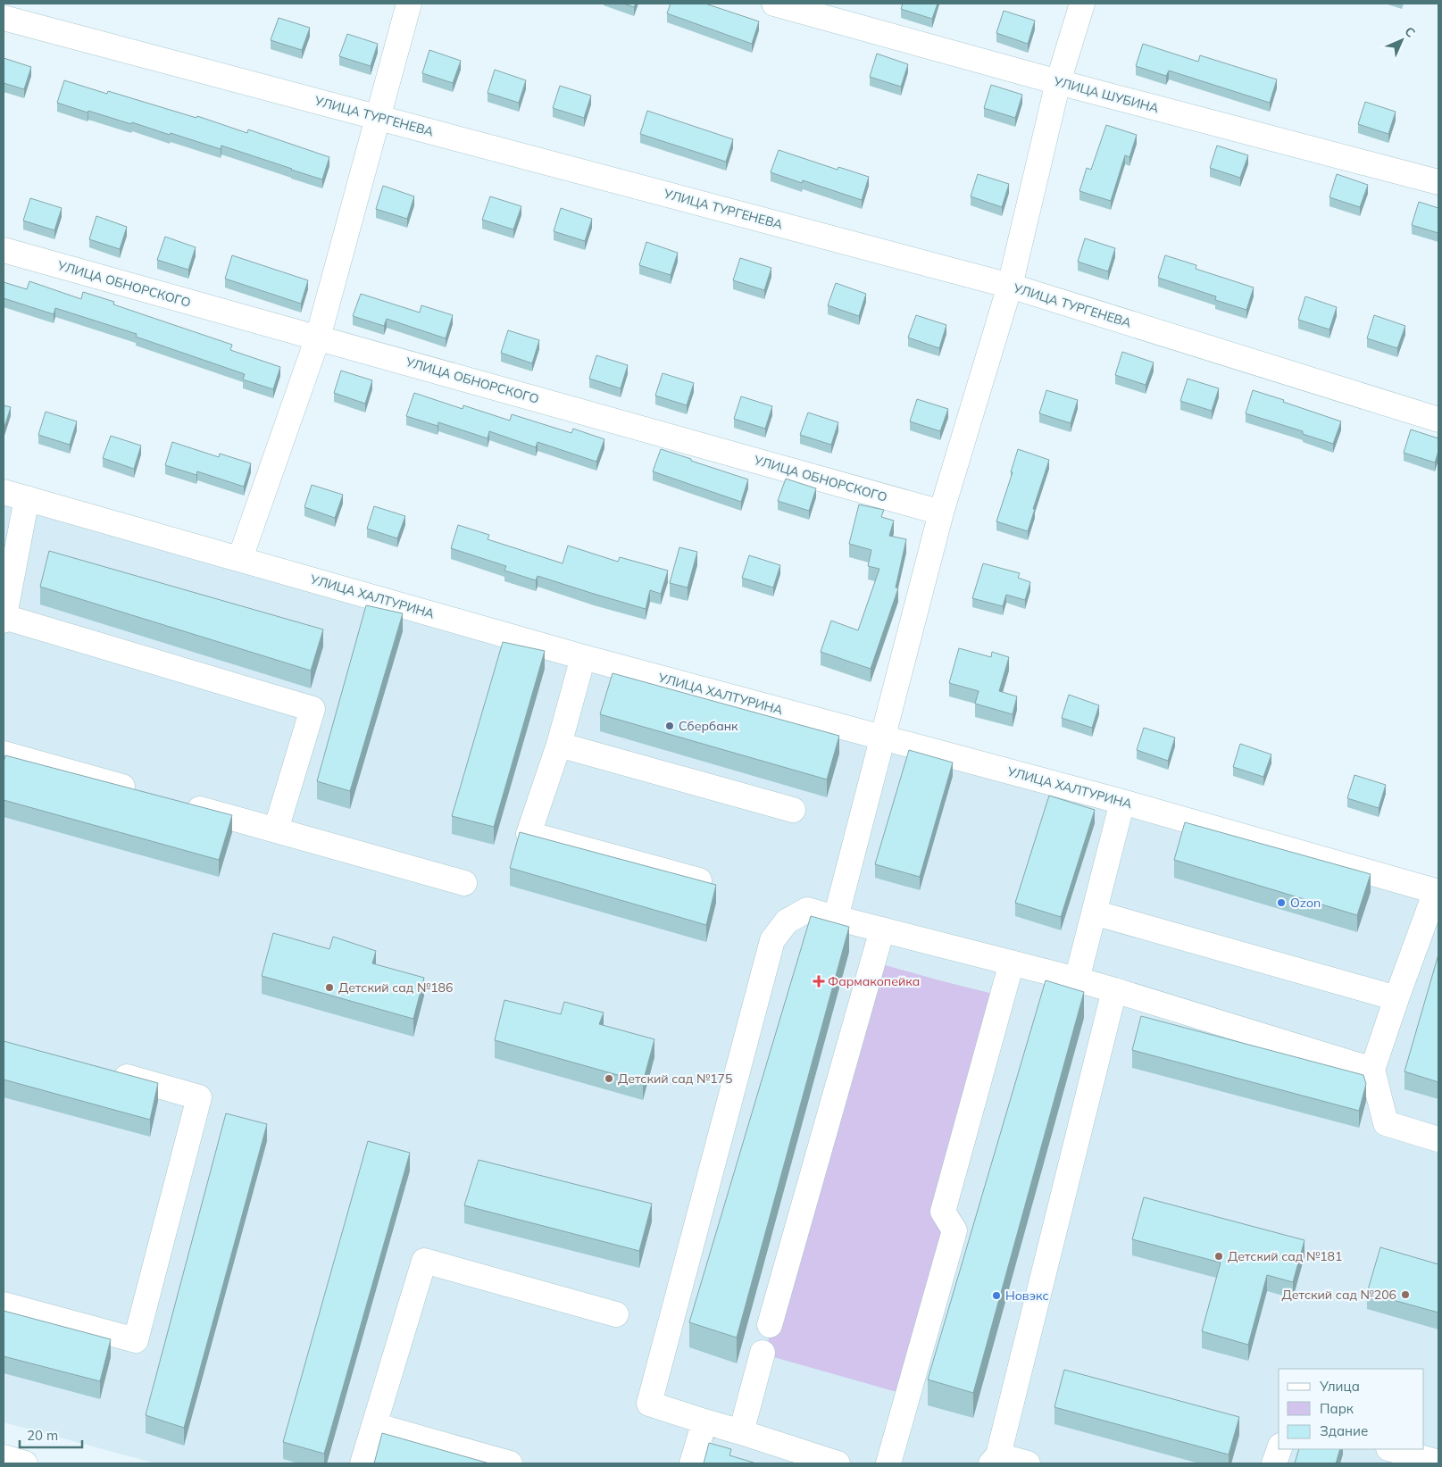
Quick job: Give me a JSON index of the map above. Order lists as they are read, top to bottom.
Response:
{
  "streets": {
    "street": [
      "УЛИЦА ШУБИНА",
      "УЛИЦА ТУРГЕНЕВА",
      "УЛИЦА ОБНОРСКОГО",
      "УЛИЦА ХАЛТУРИНА"
    ]
  },
  "places": {
    "other": [
      "Сбербанк",
      "Ozon",
      "Детский сад №186",
      "Детский сад №175",
      "Детский сад №181",
      "Детский сад №206",
      "Новэкс"
    ],
    "health": ["Фармакопейка"]
  },
  "legend": ["Улица", "Парк", "Здание"],
  "scale_bar": "20 m",
  "north": "top right"
}
